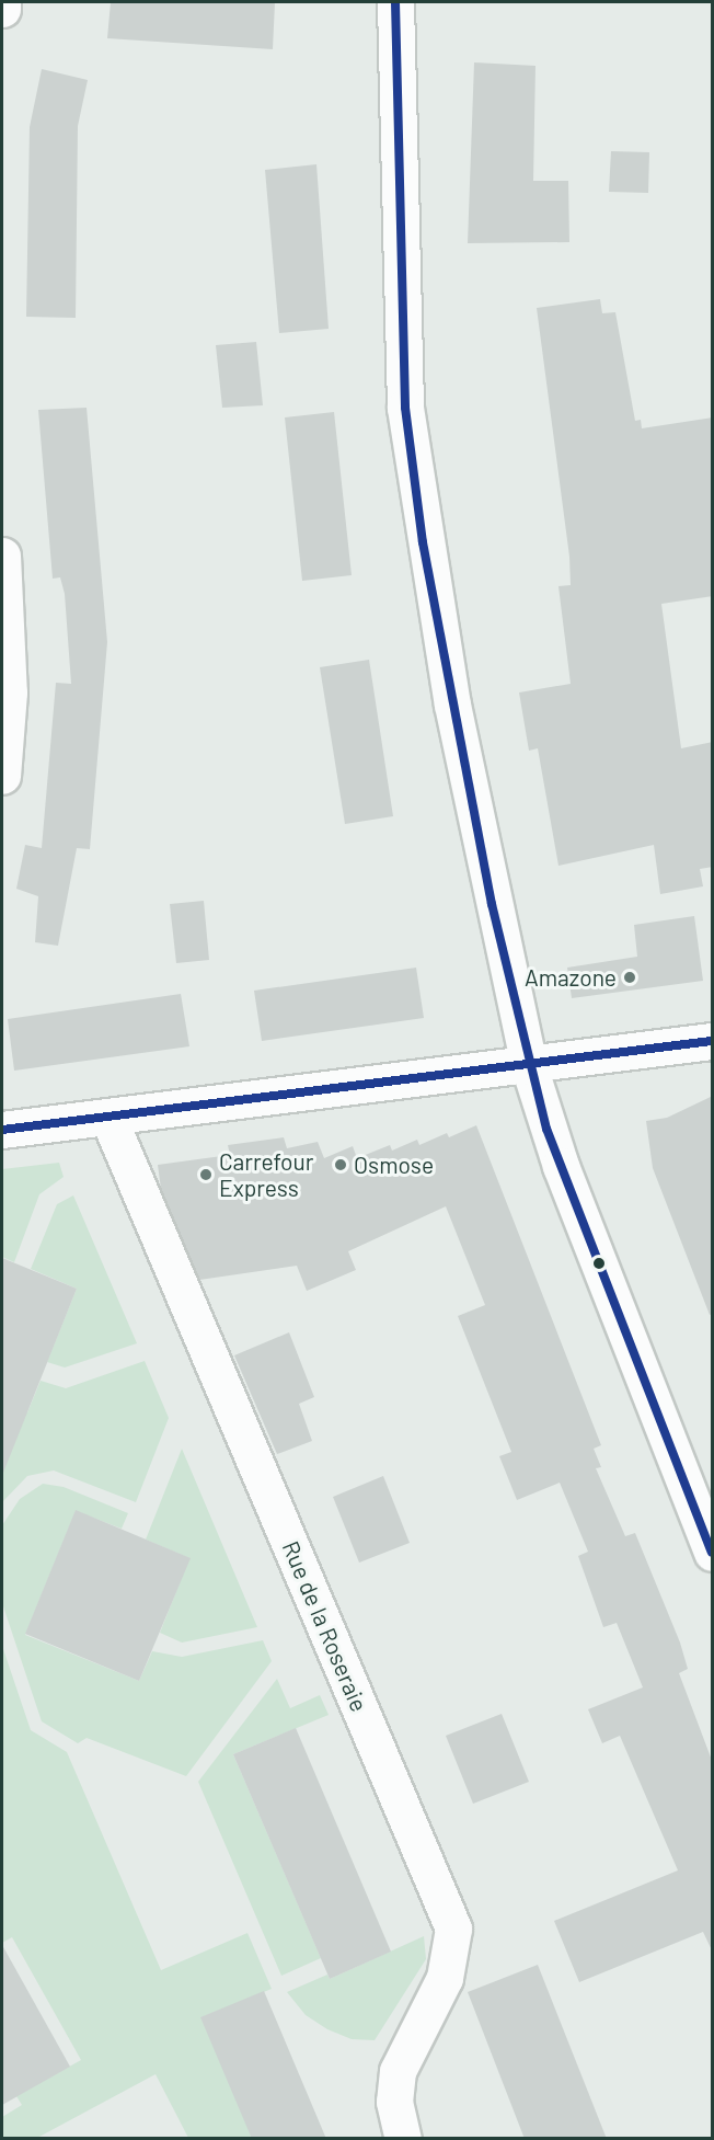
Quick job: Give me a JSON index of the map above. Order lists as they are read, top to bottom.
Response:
{
  "streets": {
    "street": ["Rue de la Roseraie"]
  },
  "places": ["Amazone", "Osmose", "Carrefour Express"]
}
